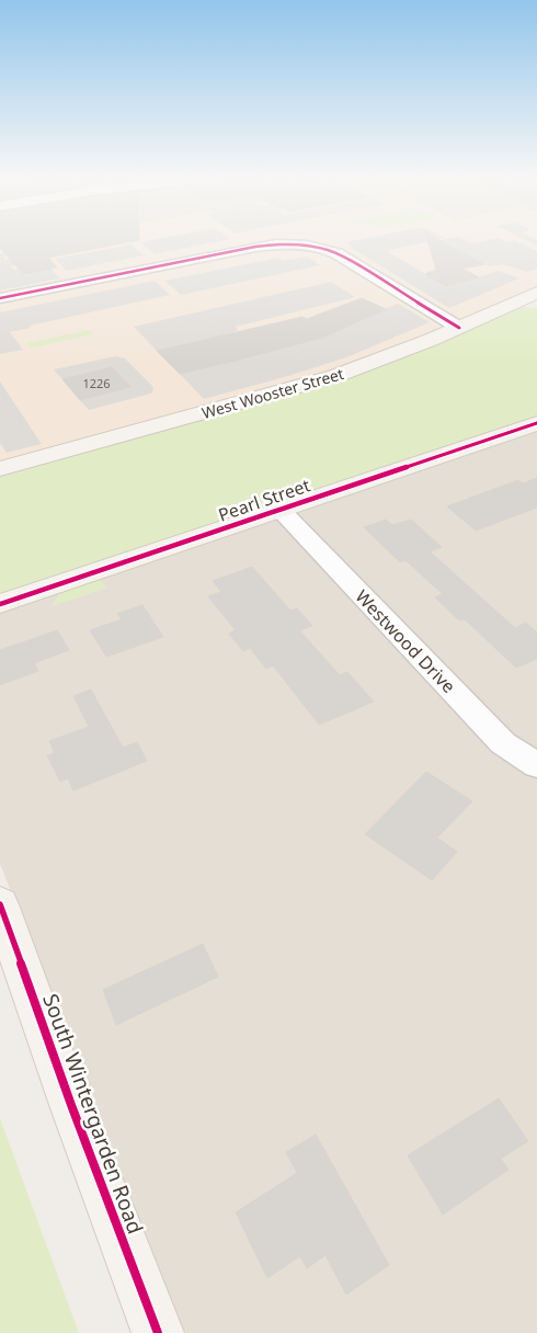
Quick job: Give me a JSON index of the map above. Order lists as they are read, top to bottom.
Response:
{
  "streets": {
    "street": [
      "West Wooster Street",
      "Pearl Street",
      "Westwood Drive",
      "South Wintergarden Road"
    ]
  },
  "crossings": [
    ["Pearl Street", "Westwood Drive"]
  ],
  "house_numbers": ["1226"]
}
